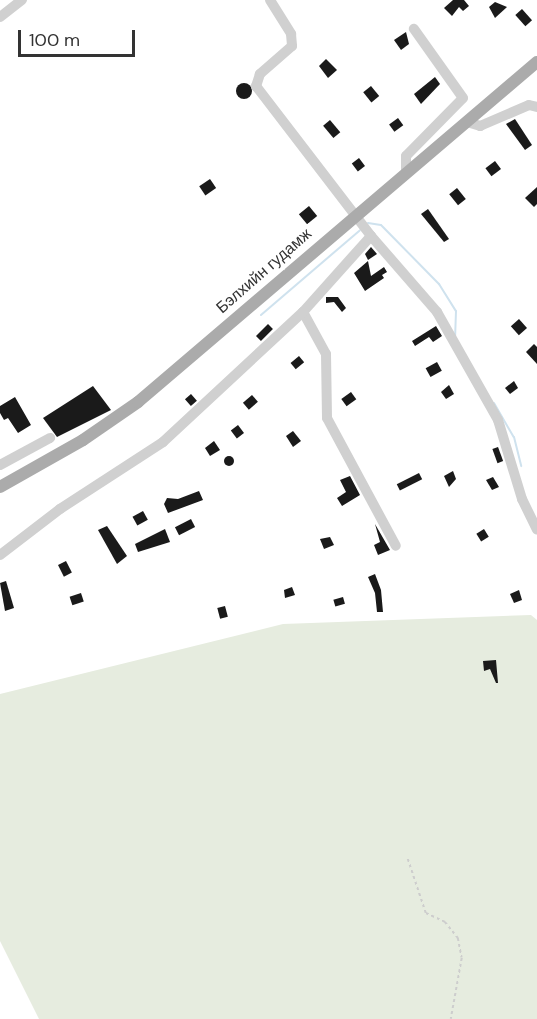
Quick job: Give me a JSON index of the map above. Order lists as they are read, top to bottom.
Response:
{
  "streets": {
    "main road": ["Бэлхийн гудамж"]
  },
  "scale_bar": "100 m"
}
